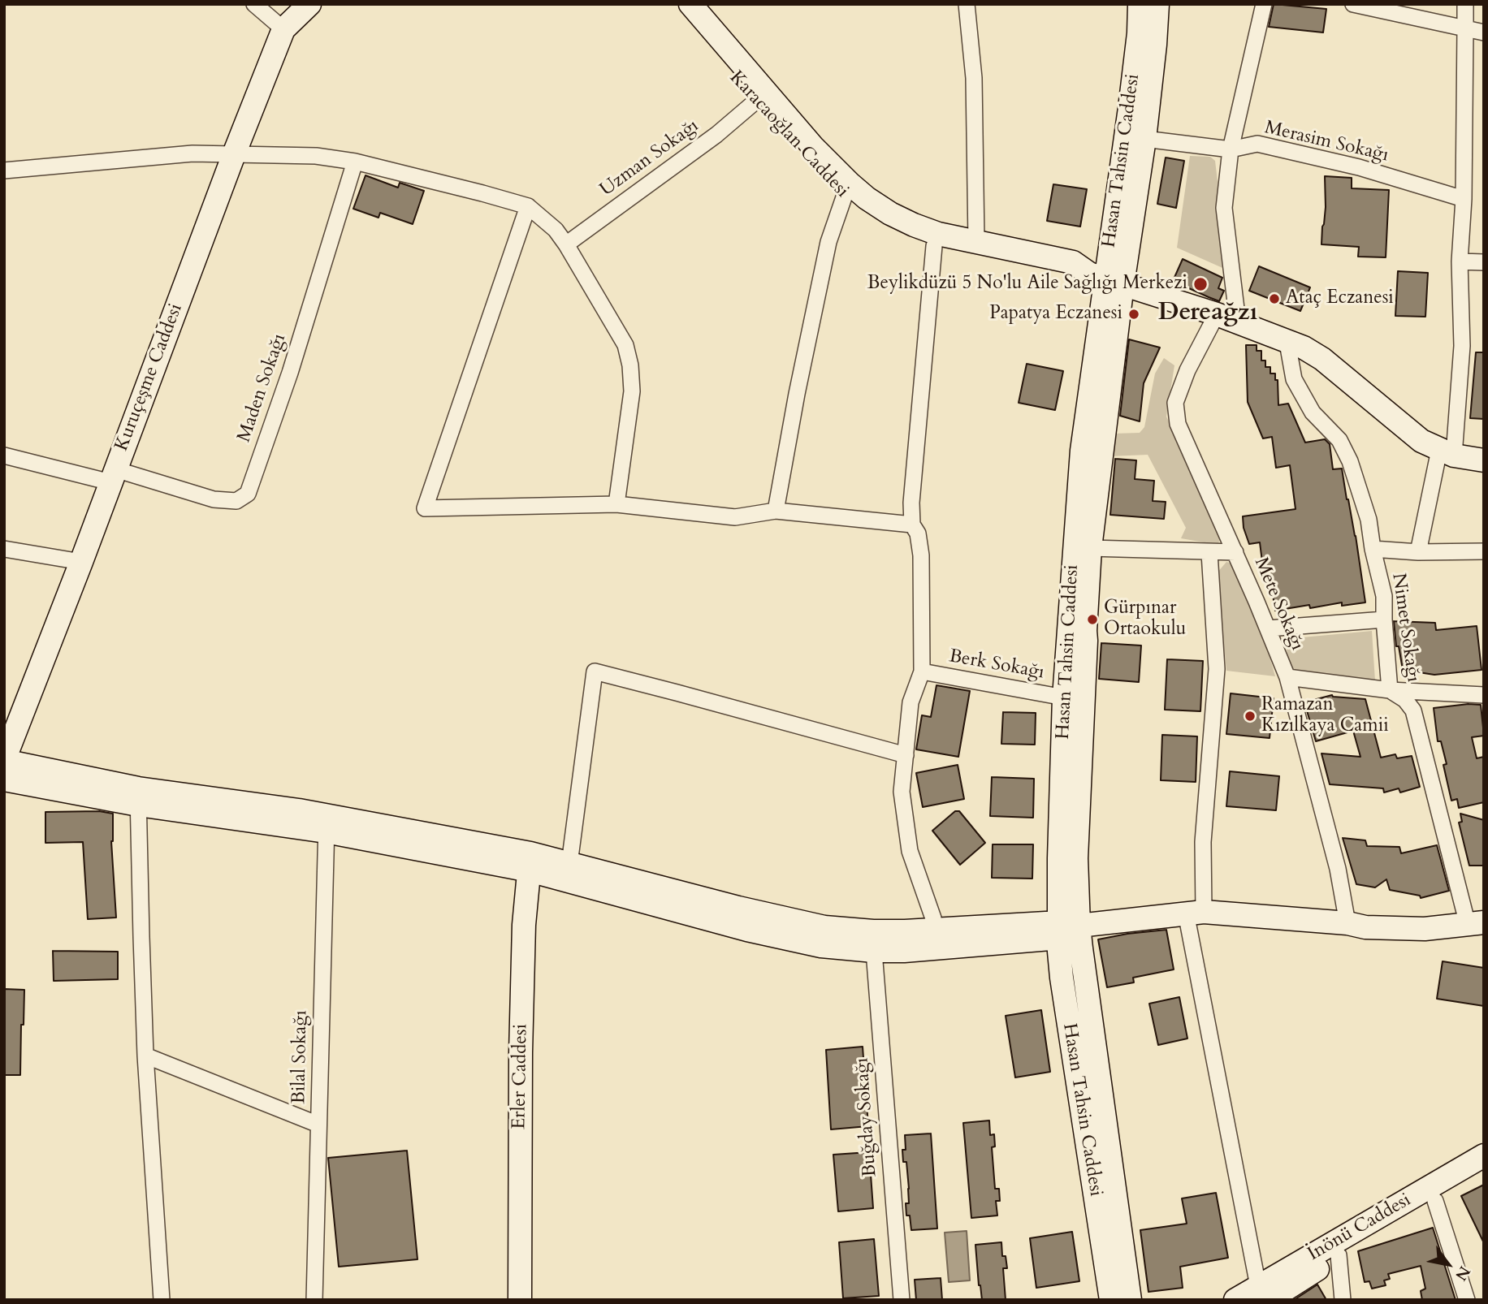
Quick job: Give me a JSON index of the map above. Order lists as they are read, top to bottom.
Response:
{
  "streets": {
    "main road": [
      "Karacaoğlan Caddesi",
      "Hasan Tahsin Caddesi",
      "Kuruçeşme Caddesi",
      "Erler Caddesi",
      "İnönü Caddesi"
    ],
    "street": [
      "Merasim Sokağı",
      "Uzman Sokağı",
      "Maden Sokağı",
      "Mete Sokağı",
      "Nimet Sokağı",
      "Berk Sokağı",
      "Bilal Sokağı",
      "Buğday Sokağı"
    ]
  },
  "crossings": [
    ["Karacaoğlan Caddesi", "Uzman Sokağı"],
    ["Karacaoğlan Caddesi", "Hasan Tahsin Caddesi"],
    ["Karacaoğlan Caddesi", "Mete Sokağı"],
    ["Karacaoğlan Caddesi", "Nimet Sokağı"],
    ["Merasim Sokağı", "Hasan Tahsin Caddesi"],
    ["Hasan Tahsin Caddesi", "Berk Sokağı"],
    ["Kuruçeşme Caddesi", "Maden Sokağı"]
  ],
  "districts": ["Dereağzı"],
  "places": [
    "Beylikdüzü 5 No'lu Aile Sağlığı Merkezi",
    "Ataç Eczanesi",
    "Papatya Eczanesi",
    "Gürpınar Ortaokulu",
    "Ramazan Kızılkaya Camii"
  ],
  "north": "bottom right"
}
